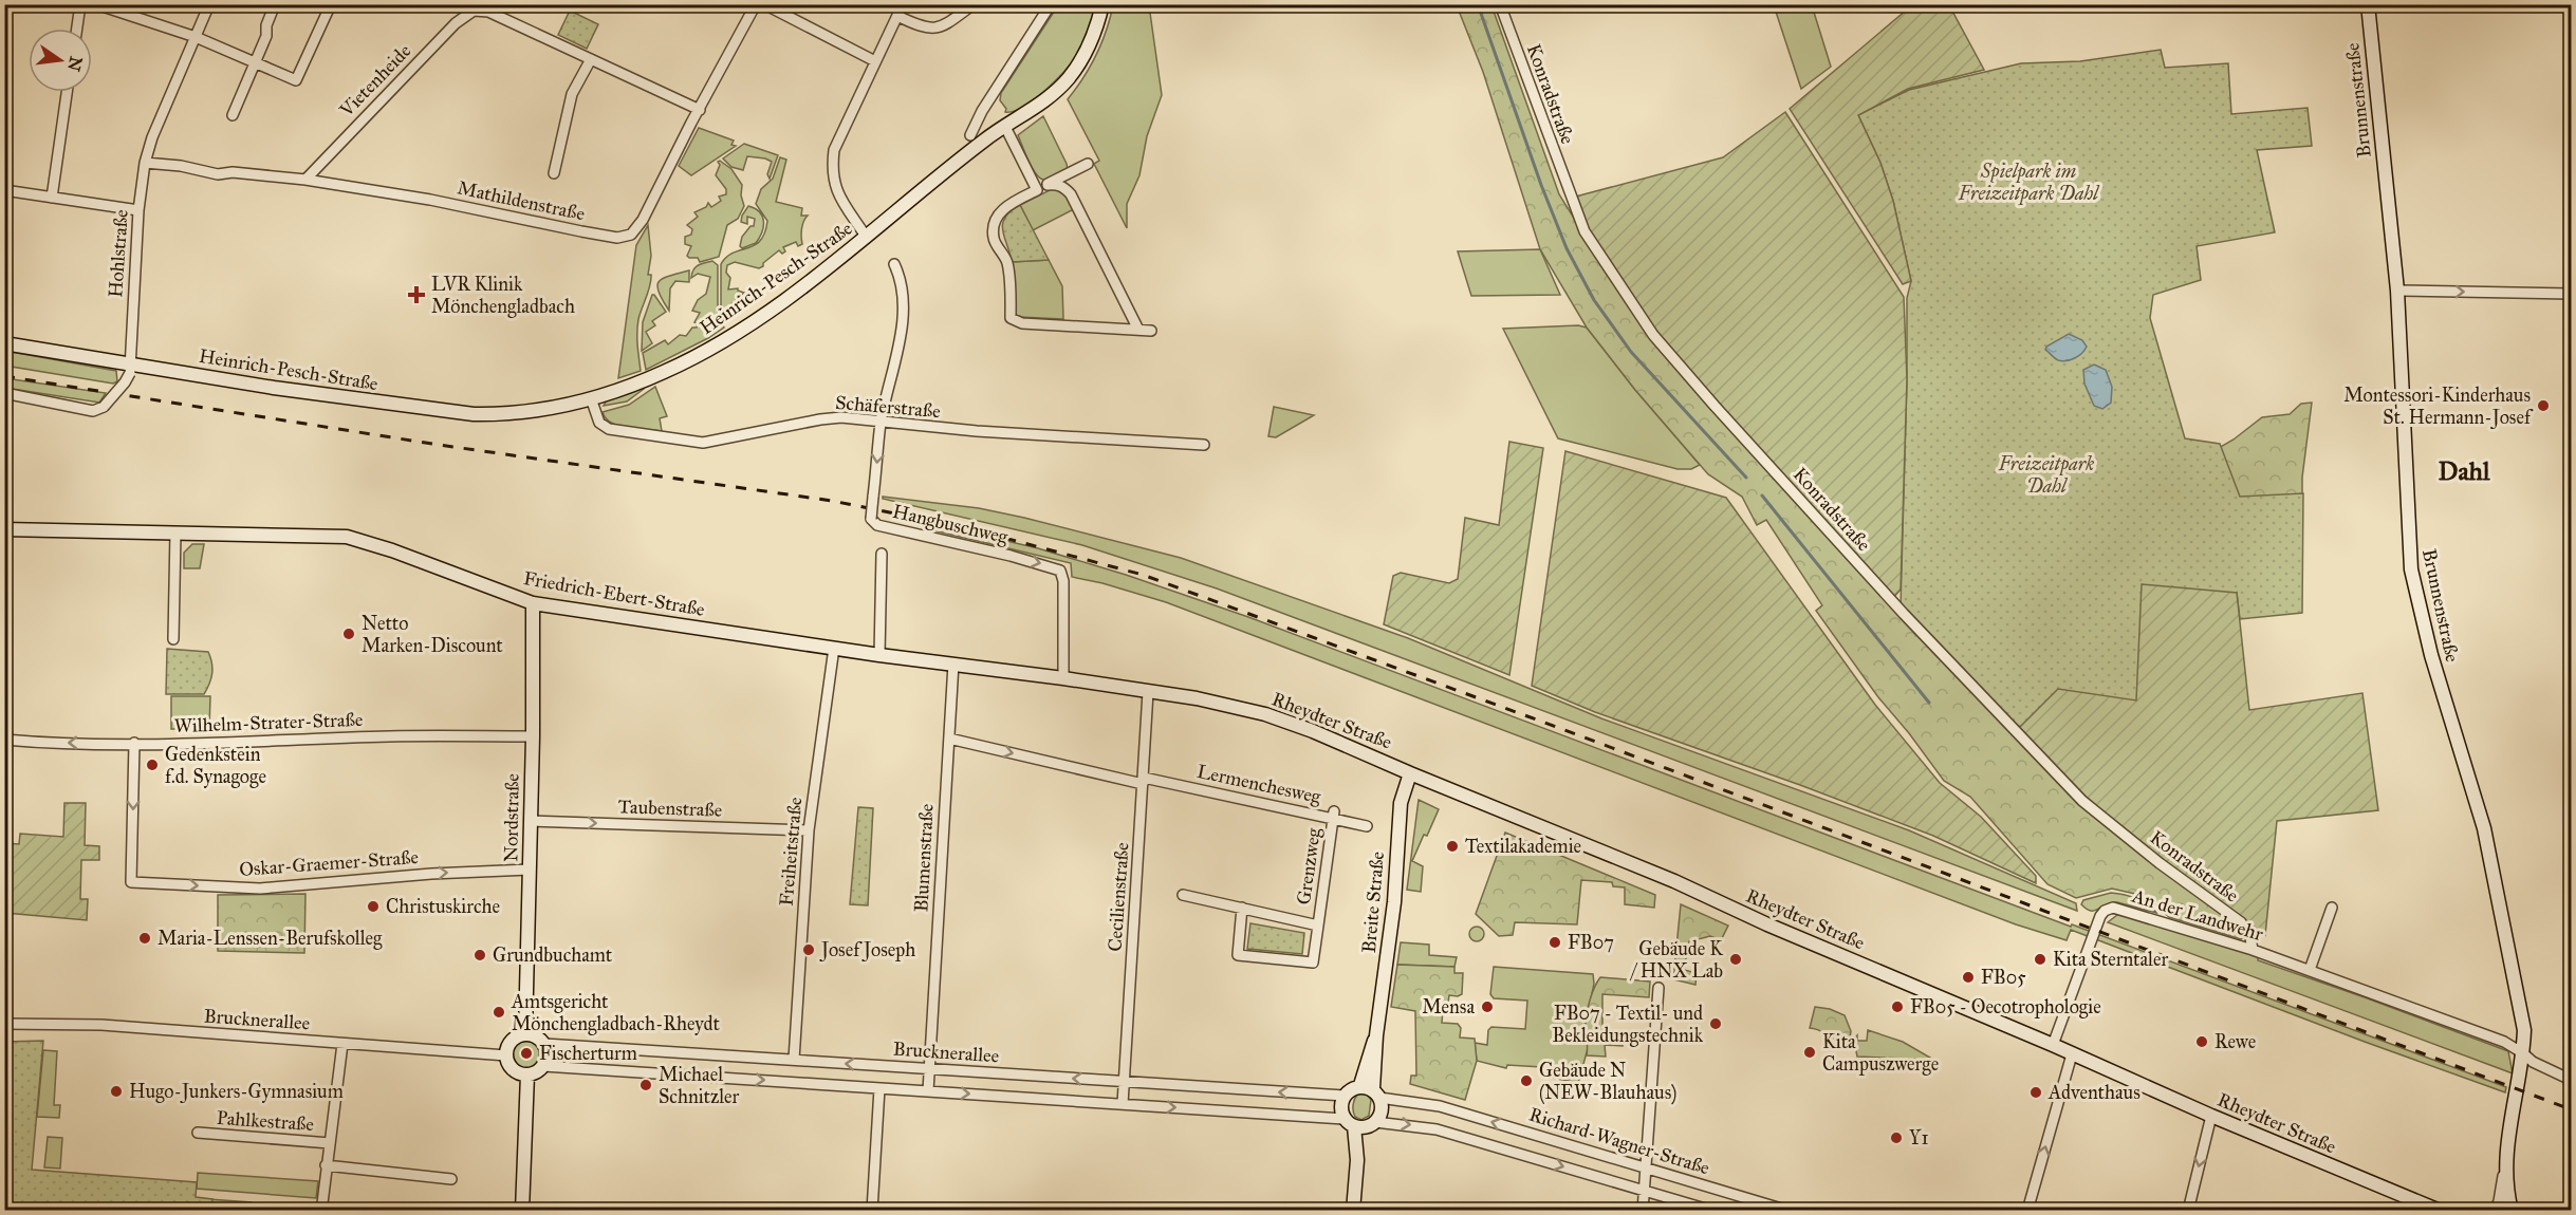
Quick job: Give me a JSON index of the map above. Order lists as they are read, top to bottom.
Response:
{
  "streets": {
    "street": [
      "Vietenheide",
      "Konradstraße",
      "Brunnenstraße",
      "Mathildenstraße",
      "Hohlstraße",
      "Heinrich-Pesch-Straße",
      "Schäferstraße",
      "Hangbuschweg",
      "Friedrich-Ebert-Straße",
      "Rheydter Straße",
      "Wilhelm-Strater-Straße",
      "Lermenchesweg",
      "Taubenstraße",
      "Nordstraße",
      "Freiheitstraße",
      "Blumenstraße",
      "Oskar-Graemer-Straße",
      "Grenzweg",
      "Cecilienstraße",
      "Breite Straße",
      "An der Landwehr",
      "Brucknerallee",
      "Pahlkestraße",
      "Richard-Wagner-Straße"
    ]
  },
  "crossings": [
    ["Vietenheide", "Mathildenstraße"],
    ["Konradstraße", "An der Landwehr"],
    ["Brunnenstraße", "An der Landwehr"],
    ["Mathildenstraße", "Hohlstraße"],
    ["Hohlstraße", "Heinrich-Pesch-Straße"],
    ["Heinrich-Pesch-Straße", "Schäferstraße"],
    ["Schäferstraße", "Hangbuschweg"],
    ["Hangbuschweg", "Friedrich-Ebert-Straße"],
    ["Friedrich-Ebert-Straße", "Rheydter Straße"],
    ["Friedrich-Ebert-Straße", "Nordstraße"],
    ["Friedrich-Ebert-Straße", "Freiheitstraße"],
    ["Friedrich-Ebert-Straße", "Blumenstraße"],
    ["Friedrich-Ebert-Straße", "Cecilienstraße"],
    ["Rheydter Straße", "Cecilienstraße"],
    ["Rheydter Straße", "Breite Straße"],
    ["Rheydter Straße", "An der Landwehr"],
    ["Wilhelm-Strater-Straße", "Nordstraße"],
    ["Wilhelm-Strater-Straße", "Oskar-Graemer-Straße"],
    ["Lermenchesweg", "Blumenstraße"],
    ["Lermenchesweg", "Grenzweg"],
    ["Lermenchesweg", "Cecilienstraße"],
    ["Taubenstraße", "Nordstraße"],
    ["Taubenstraße", "Freiheitstraße"],
    ["Nordstraße", "Oskar-Graemer-Straße"],
    ["Nordstraße", "Brucknerallee"],
    ["Freiheitstraße", "Brucknerallee"],
    ["Blumenstraße", "Brucknerallee"],
    ["Cecilienstraße", "Brucknerallee"],
    ["Breite Straße", "Brucknerallee"],
    ["Breite Straße", "Richard-Wagner-Straße"],
    ["Brucknerallee", "Pahlkestraße"],
    ["Brucknerallee", "Richard-Wagner-Straße"]
  ],
  "one_way": ["Lermenchesweg", "Taubenstraße"],
  "districts": ["Dahl"],
  "parks": ["Spielpark im Freizeitpark Dahl", "Freizeitpark Dahl"],
  "places": {
    "health": ["LVR Klinik Mönchengladbach"],
    "other": [
      "Montessori-Kinderhaus St. Hermann-Josef",
      "Netto Marken-Discount",
      "Gedenkstein f.d. Synagoge",
      "Textilakademie",
      "Christuskirche",
      "Maria-Lenssen-Berufskolleg",
      "FB07",
      "Josef Joseph",
      "Grundbuchamt",
      "Gebäude K / HNX Lab",
      "Kita Sterntaler",
      "FB05",
      "Mensa",
      "FB05 - Oecotrophologie",
      "Amtsgericht Mönchengladbach-Rheydt",
      "FB07 - Textil- und Bekleidungstechnik",
      "Rewe",
      "Kita Campuszwerge",
      "Fischerturm",
      "Gebäude N (NEW-Blauhaus)",
      "Michael Schnitzler",
      "Hugo-Junkers-Gymnasium",
      "Adventhaus",
      "Y1"
    ]
  },
  "north": "right"
}
